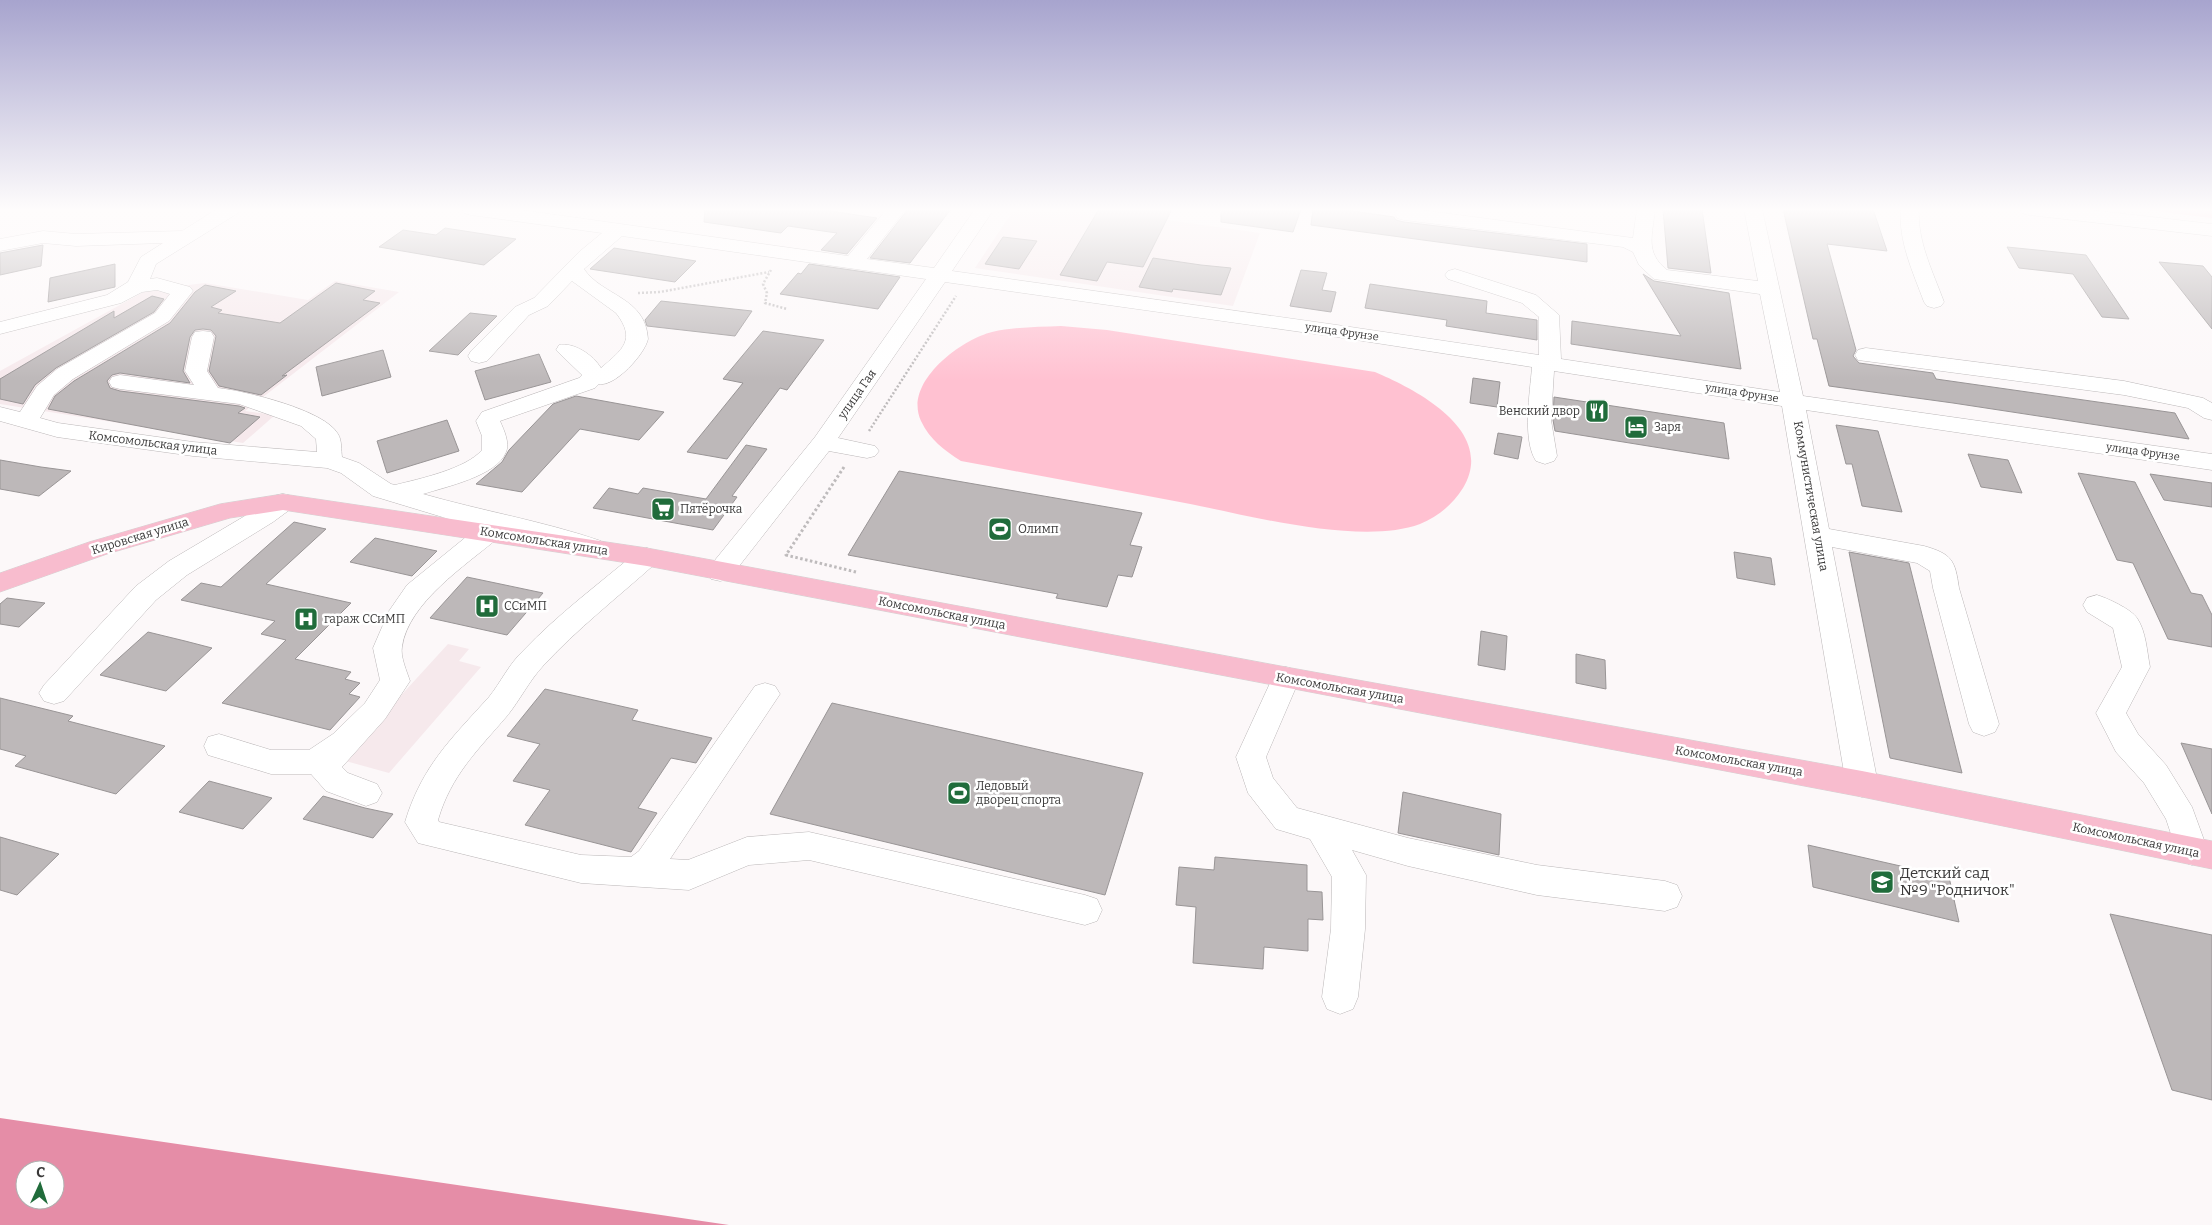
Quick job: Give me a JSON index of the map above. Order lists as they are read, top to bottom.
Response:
{
  "streets": {
    "main road": ["Комсомольская улица", "Кировская улица"],
    "street": ["улица Фрунзе", "улица Гая", "Коммунистическая улица"]
  },
  "crossings": [
    ["улица Фрунзе", "улица Гая"],
    ["улица Фрунзе", "Коммунистическая улица"],
    ["улица Гая", "Комсомольская улица"],
    ["Комсомольская улица", "Коммунистическая улица"],
    ["Комсомольская улица", "Кировская улица"]
  ],
  "places": {
    "restaurant": ["Венский двор"],
    "hotel": ["Заря"],
    "supermarket": ["Пятёрочка"],
    "sports": ["Олимп", "Ледовый дворец спорта"],
    "hospital": ["ССиМП", "гараж ССиМП"],
    "school or university": ["Детский сад №9 \"Родничок\""]
  },
  "north": "top"
}
